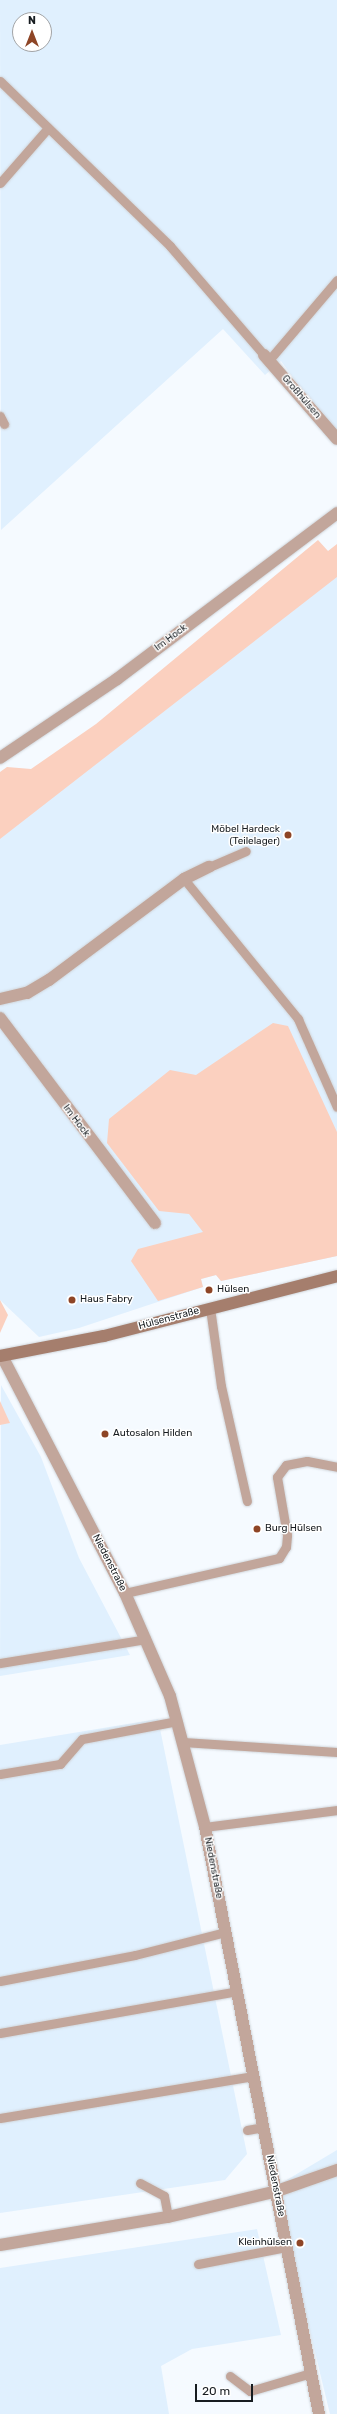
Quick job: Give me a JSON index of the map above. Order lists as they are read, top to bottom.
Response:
{
  "streets": {
    "main road": ["Hülsenstraße"],
    "street": ["Großhülsen", "Im Hock", "Niedenstraße"]
  },
  "crossings": [
    ["Hülsenstraße", "Niedenstraße"]
  ],
  "places": [
    "Möbel Hardeck (Teilelager)",
    "Hülsen",
    "Haus Fabry",
    "Autosalon Hilden",
    "Burg Hülsen",
    "Kleinhülsen"
  ],
  "scale_bar": "20 m",
  "north": "top"
}
